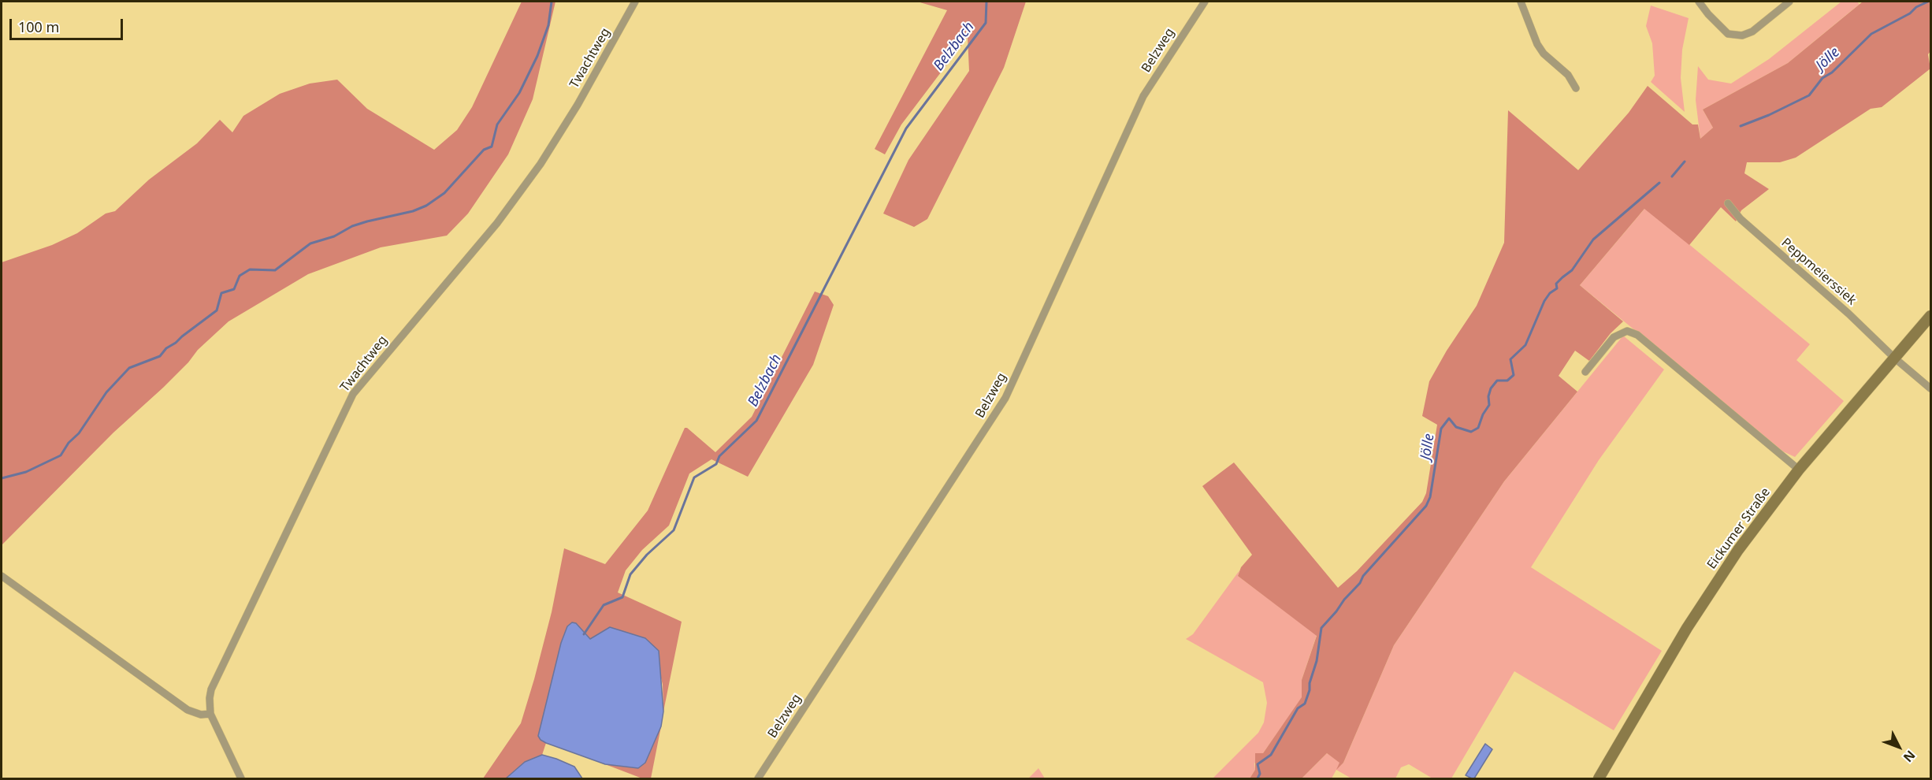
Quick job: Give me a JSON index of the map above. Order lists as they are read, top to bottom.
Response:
{
  "streets": {
    "main road": ["Eickumer Straße"],
    "street": ["Belzweg", "Twachtweg", "Peppmeierssiek"]
  },
  "crossings": [
    ["Peppmeierssiek", "Eickumer Straße"]
  ],
  "water": ["Belzbach", "Jölle"],
  "scale_bar": "100 m",
  "north": "bottom right"
}
